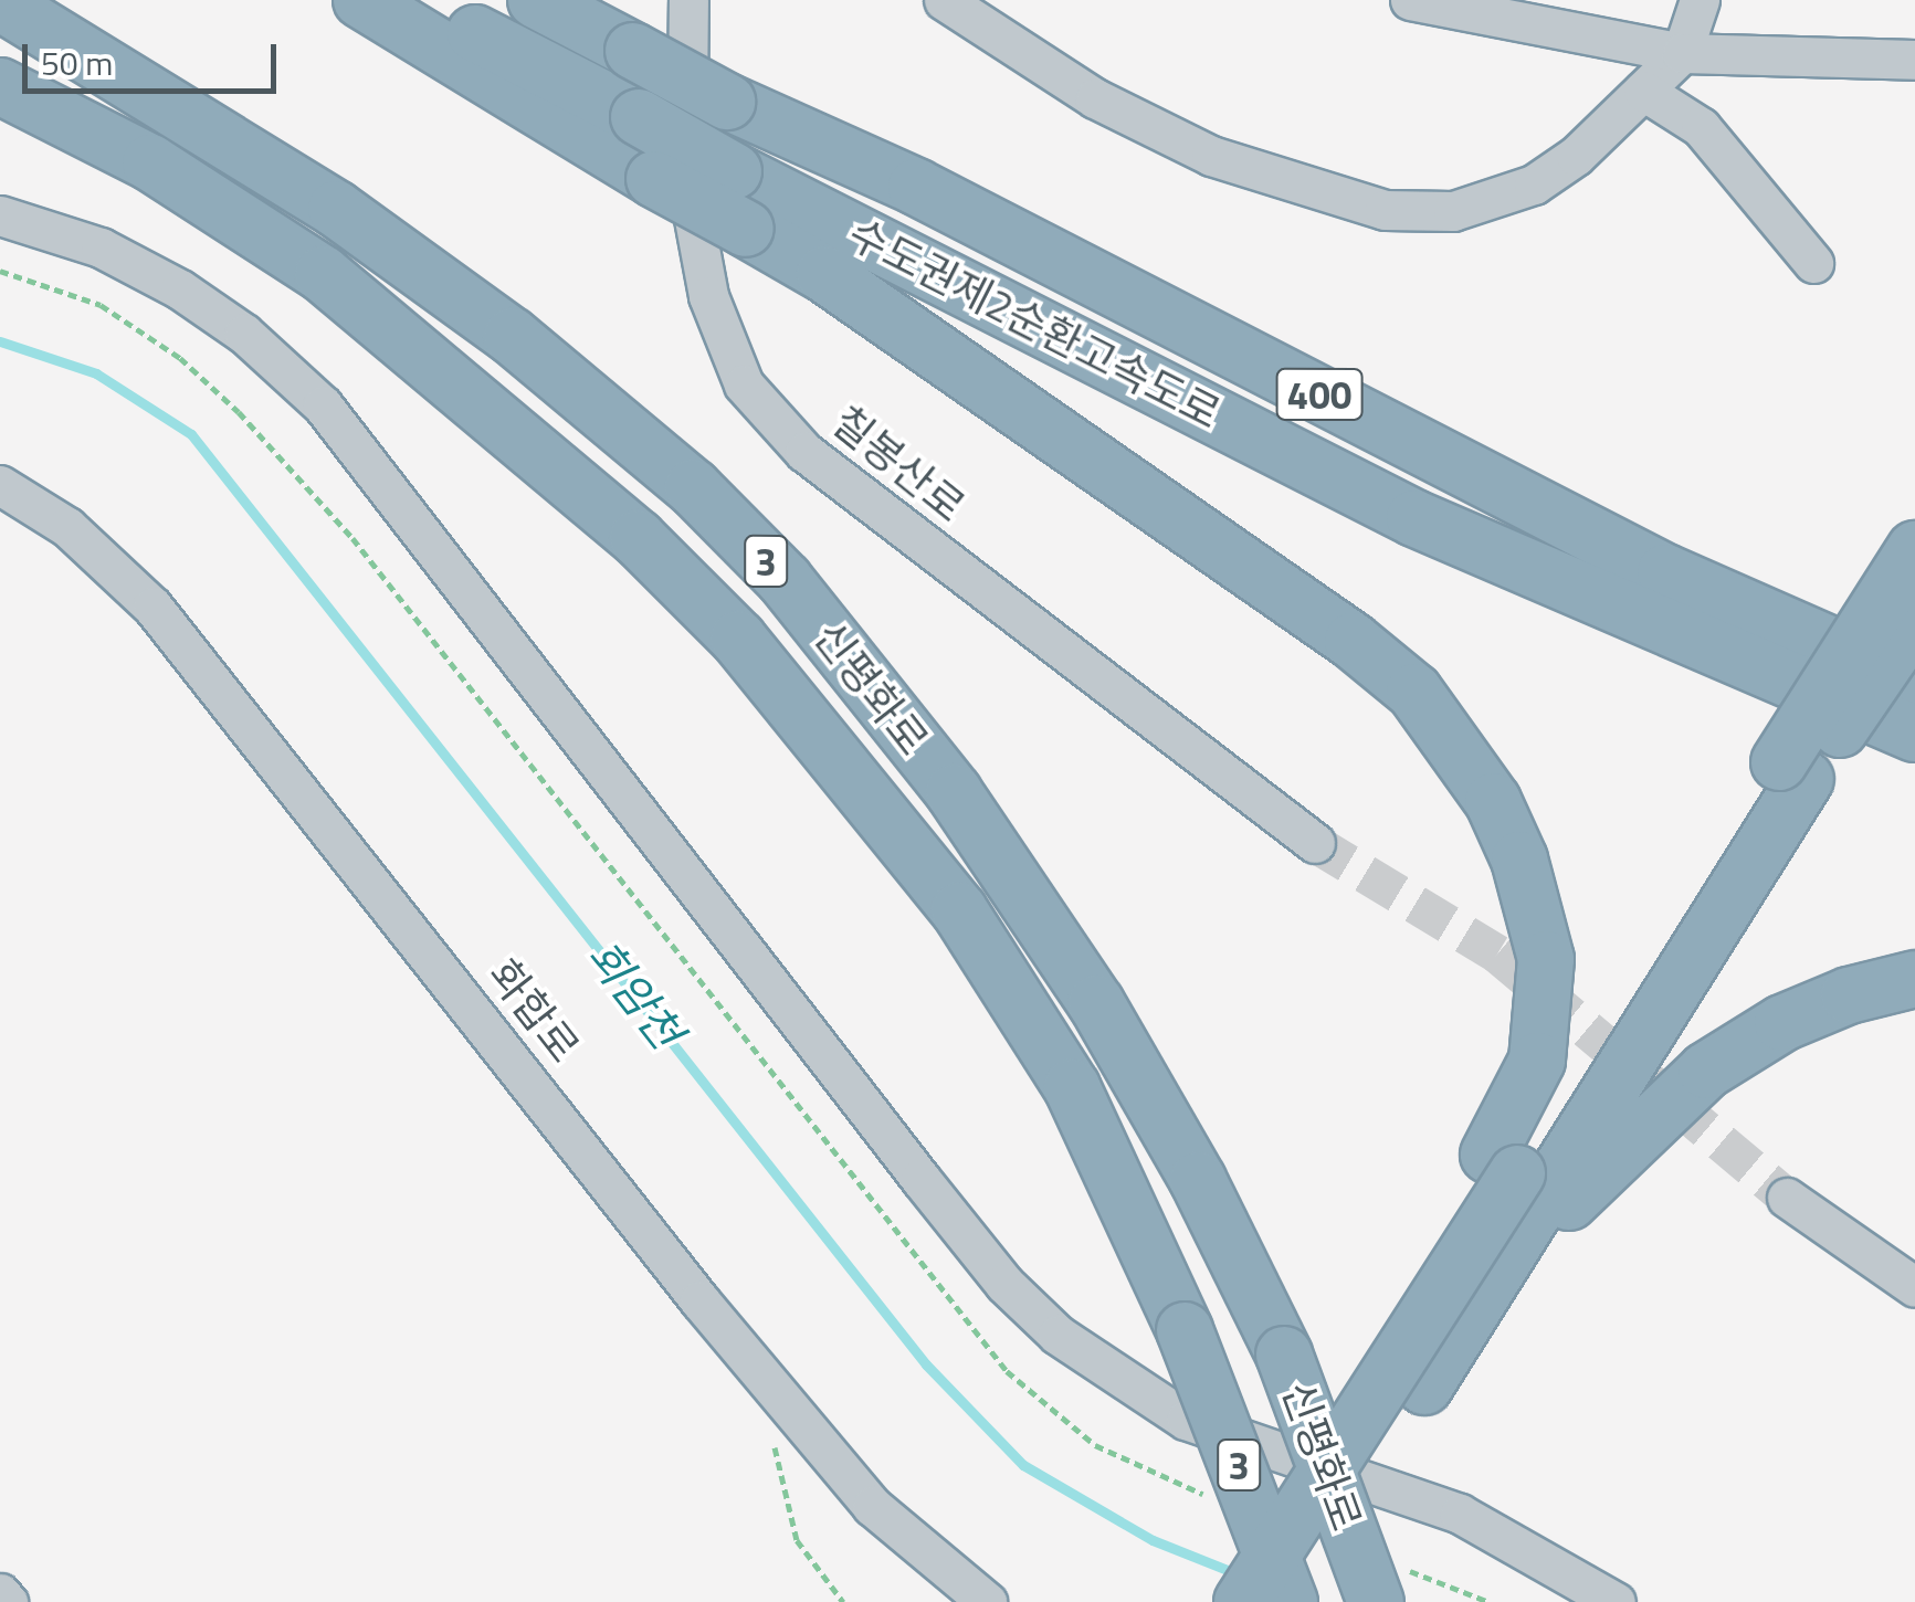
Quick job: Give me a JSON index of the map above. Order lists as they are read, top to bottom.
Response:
{
  "streets": {
    "highway": [
      "수도권제2순환고속도로",
      "400",
      "3",
      "신평화로"
    ],
    "street": ["칠봉산로", "화합로"]
  },
  "water": ["회암천"],
  "scale_bar": "50 m"
}
